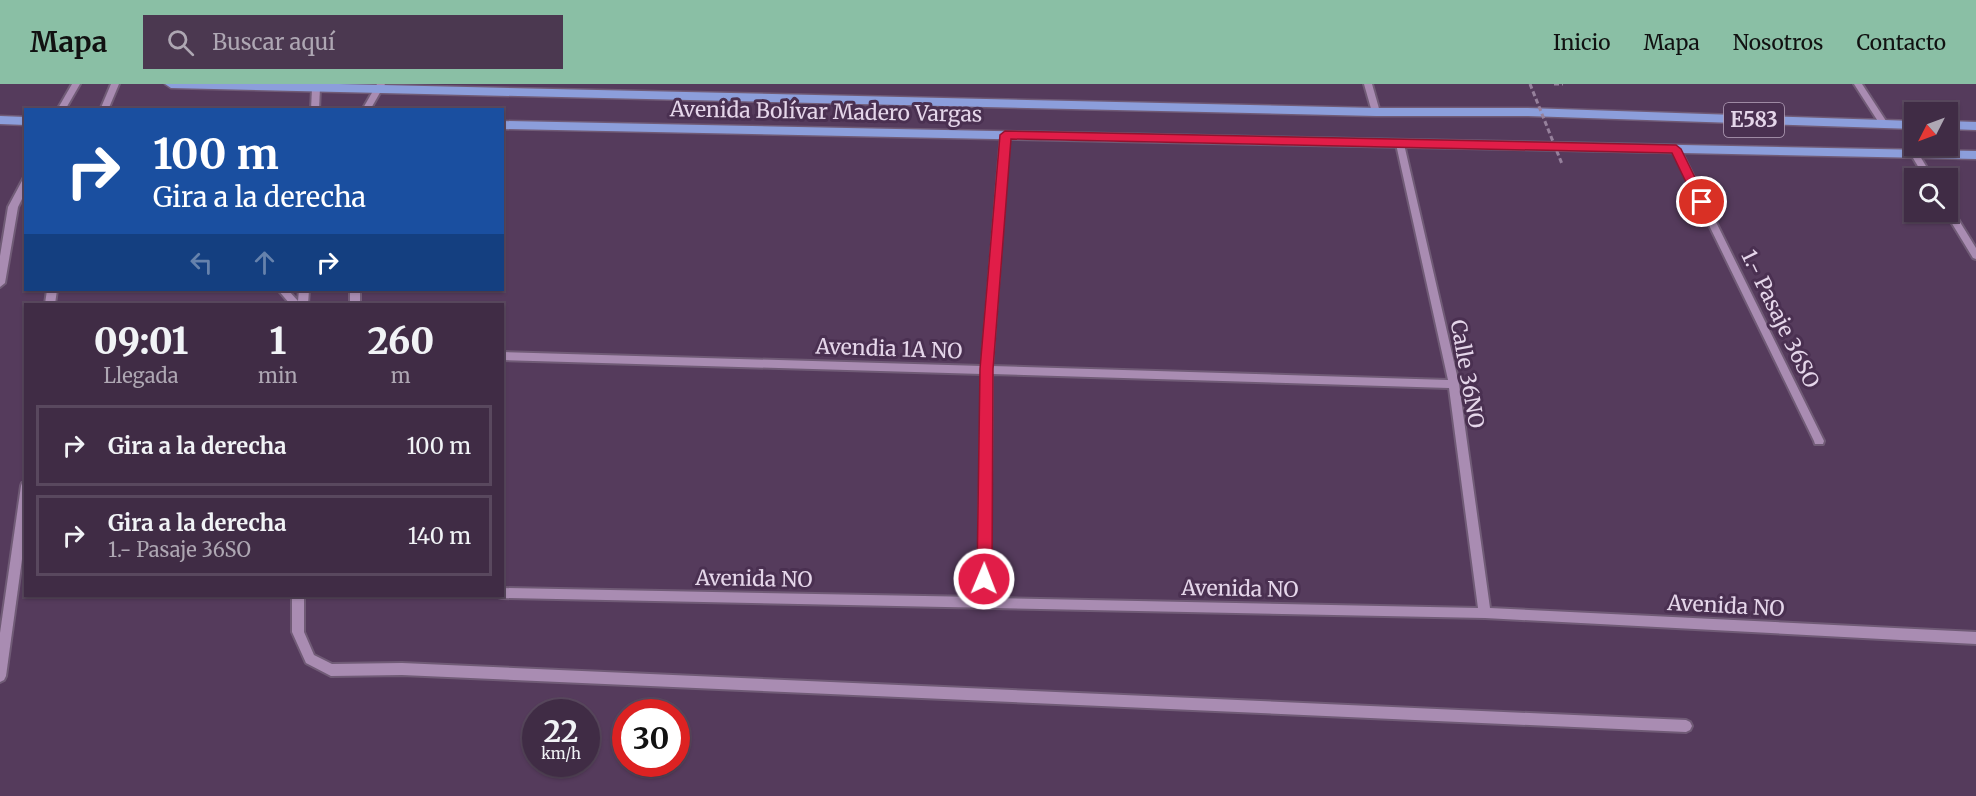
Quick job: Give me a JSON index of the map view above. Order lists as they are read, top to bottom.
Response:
{
  "streets": {
    "main road": ["Avenida Bolívar Madero Vargas", "E583"],
    "street": [
      "1.- Pasaje 36SO",
      "Avendia 1A NO",
      "Calle 36NO",
      "Avenida NO"
    ]
  },
  "crossings": [
    ["Avenida Bolívar Madero Vargas", "1.- Pasaje 36SO"],
    ["Avenida Bolívar Madero Vargas", "Calle 36NO"],
    ["Avendia 1A NO", "Calle 36NO"],
    ["Calle 36NO", "Avenida NO"]
  ],
  "north": "bottom left",
  "page": {
    "header": "Mapa",
    "search": "Buscar aquí",
    "nav": [
      "Inicio",
      "Mapa",
      "Nosotros",
      "Contacto"
    ],
    "turn": ["100 m", "Gira a la derecha"],
    "eta": [
      "09:01",
      "Llegada",
      "1",
      "min",
      "260",
      "m"
    ],
    "list": [
      {
        "name": "Gira a la derecha",
        "value": "100 m"
      },
      {
        "name": "Gira a la derecha",
        "note": "1.- Pasaje 36SO",
        "value": "140 m"
      }
    ],
    "speed": "22 km/h",
    "limit": "30"
  }
}
